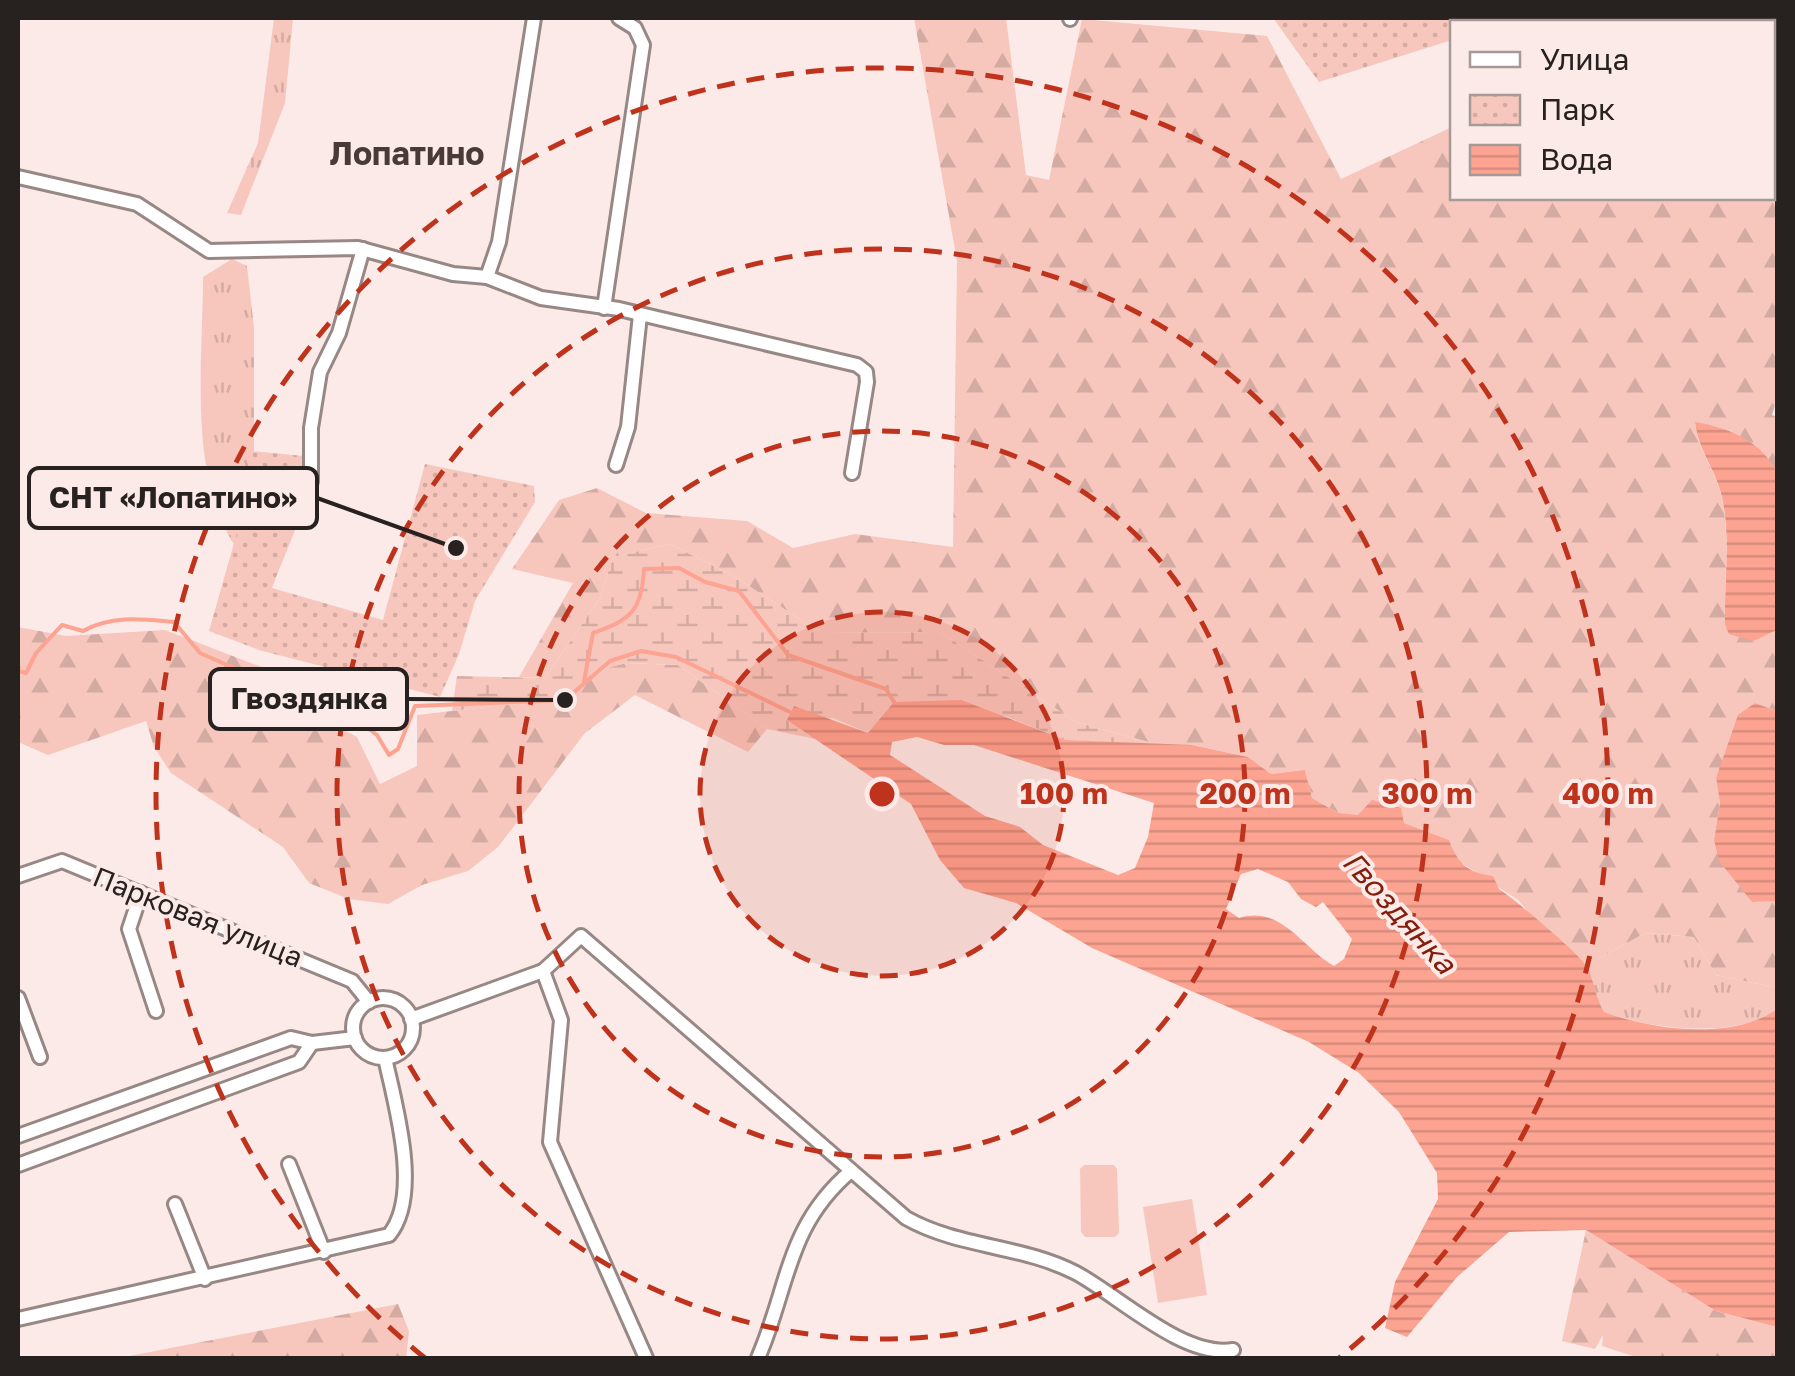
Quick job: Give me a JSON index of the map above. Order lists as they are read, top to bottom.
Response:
{
  "streets": {
    "street": ["Парковая улица"]
  },
  "districts": ["Лопатино"],
  "water": ["Гвоздянка"],
  "places": ["СНТ «Лопатино»", "Гвоздянка"],
  "legend": ["Улица", "Парк", "Вода"],
  "rings": [
    "100 m",
    "200 m",
    "300 m",
    "400 m"
  ]
}
